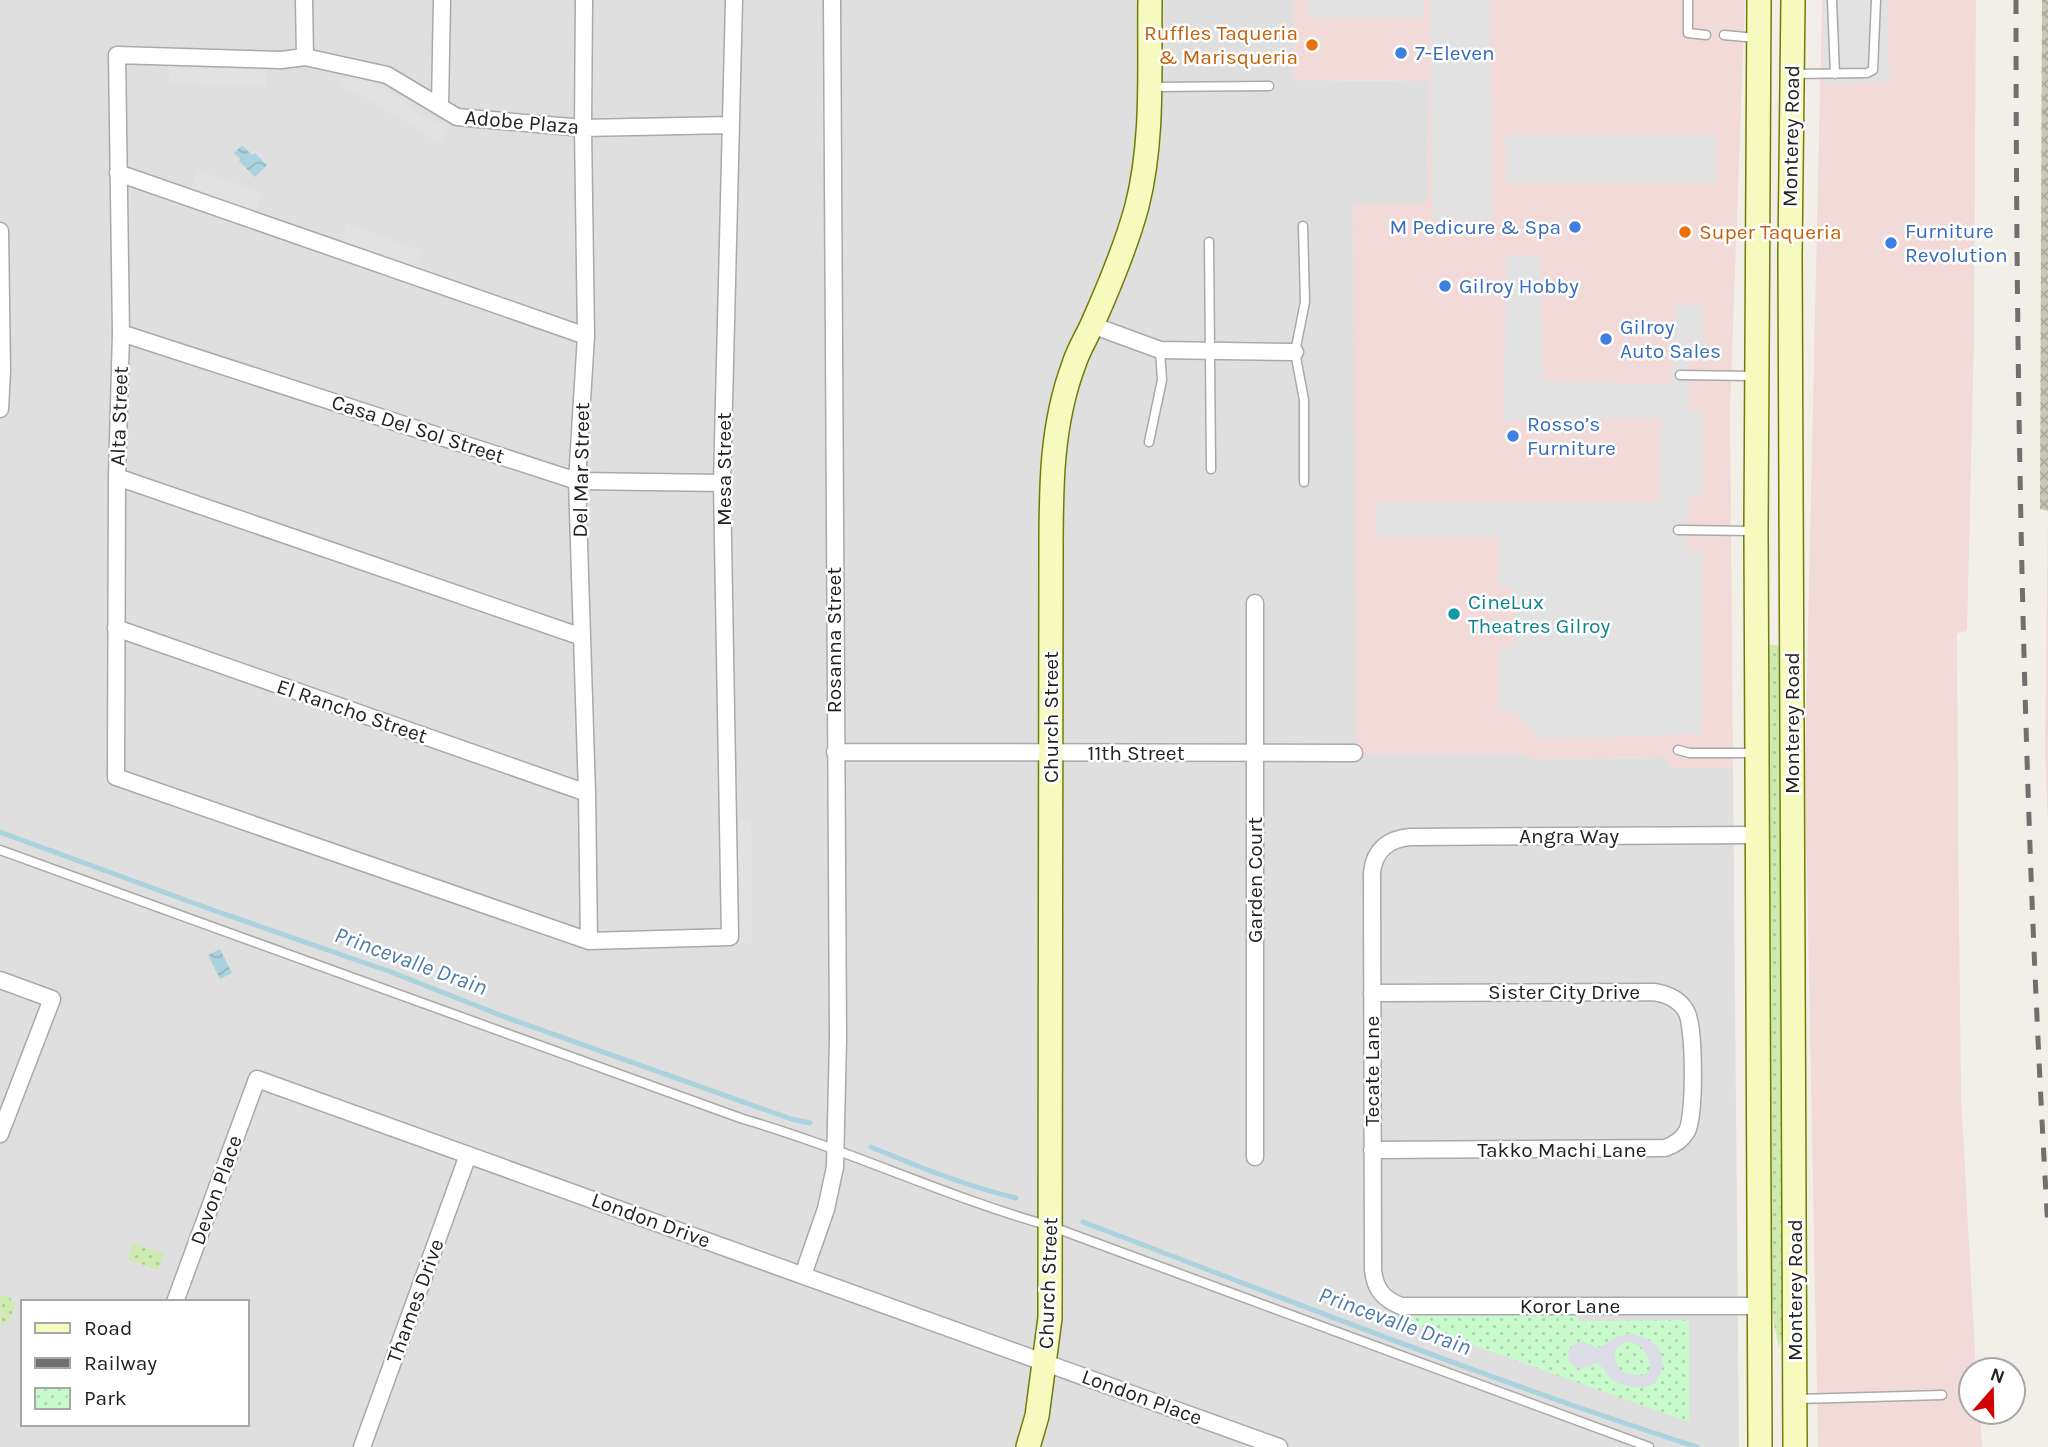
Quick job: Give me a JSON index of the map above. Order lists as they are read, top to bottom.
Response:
{
  "streets": {
    "main road": ["Monterey Road", "Church Street"],
    "street": [
      "Adobe Plaza",
      "Alta Street",
      "Casa Del Sol Street",
      "Mesa Street",
      "Del Mar Street",
      "Rosanna Street",
      "El Rancho Street",
      "11th Street",
      "Angra Way",
      "Garden Court",
      "Sister City Drive",
      "Tecate Lane",
      "Takko Machi Lane",
      "Devon Place",
      "London Drive",
      "Thames Drive",
      "Koror Lane",
      "London Place"
    ]
  },
  "crossings": [
    ["Adobe Plaza", "Alta Street"],
    ["Adobe Plaza", "Mesa Street"],
    ["Adobe Plaza", "Del Mar Street"],
    ["Monterey Road", "Angra Way"],
    ["Monterey Road", "Koror Lane"],
    ["Alta Street", "Casa Del Sol Street"],
    ["Alta Street", "Mesa Street"],
    ["Alta Street", "Del Mar Street"],
    ["Alta Street", "El Rancho Street"],
    ["Casa Del Sol Street", "Mesa Street"],
    ["Casa Del Sol Street", "Del Mar Street"],
    ["Mesa Street", "Del Mar Street"],
    ["Del Mar Street", "El Rancho Street"],
    ["Rosanna Street", "11th Street"],
    ["Rosanna Street", "London Drive"],
    ["Church Street", "11th Street"],
    ["Church Street", "London Drive"],
    ["Church Street", "London Place"],
    ["11th Street", "Garden Court"],
    ["Angra Way", "Tecate Lane"],
    ["Sister City Drive", "Tecate Lane"],
    ["Sister City Drive", "Takko Machi Lane"],
    ["Tecate Lane", "Takko Machi Lane"],
    ["Tecate Lane", "Koror Lane"],
    ["Devon Place", "London Drive"],
    ["London Drive", "Thames Drive"],
    ["London Drive", "London Place"]
  ],
  "water": ["Princevalle Drain"],
  "places": [
    "Ruffles Taqueria & Marisqueria",
    "7-Eleven",
    "M Pedicure & Spa",
    "Super Taqueria",
    "Furniture Revolution",
    "Gilroy Hobby",
    "Gilroy Auto Sales",
    "Rosso’s Furniture",
    "CineLux Theatres Gilroy"
  ],
  "legend": ["Road", "Railway", "Park"],
  "north": "top"
}
